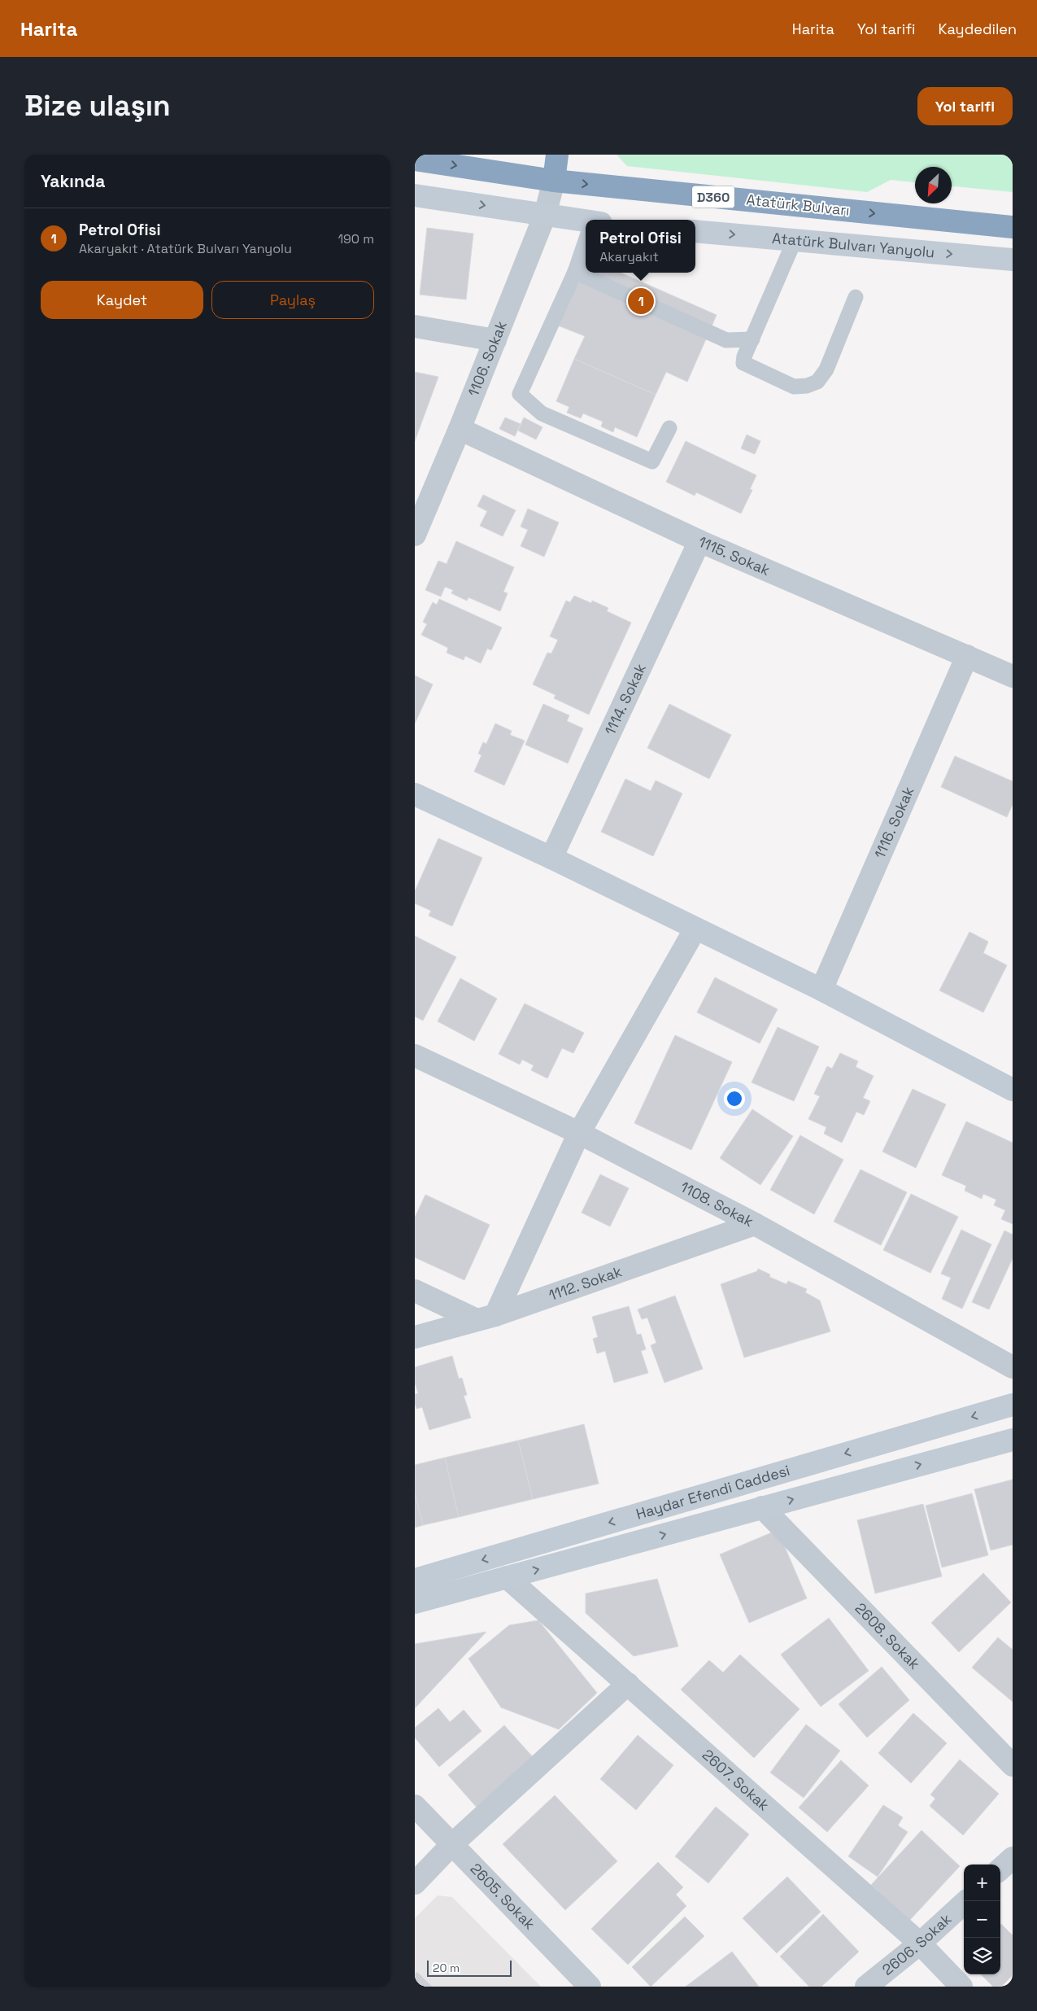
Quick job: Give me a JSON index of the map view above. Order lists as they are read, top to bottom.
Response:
{
  "streets": {
    "highway": ["D360", "Atatürk Bulvarı"],
    "main road": ["Atatürk Bulvarı Yanyolu", "Haydar Efendi Caddesi"],
    "street": [
      "1106. Sokak",
      "1115. Sokak",
      "1114. Sokak",
      "1116. Sokak",
      "1108. Sokak",
      "1112. Sokak",
      "2608. Sokak",
      "2607. Sokak",
      "2605. Sokak",
      "2606. Sokak"
    ]
  },
  "crossings": [
    ["Atatürk Bulvarı", "1106. Sokak"],
    ["1106. Sokak", "1115. Sokak"],
    ["1115. Sokak", "1114. Sokak"],
    ["1115. Sokak", "1116. Sokak"],
    ["1108. Sokak", "1112. Sokak"],
    ["Haydar Efendi Caddesi", "2608. Sokak"],
    ["Haydar Efendi Caddesi", "2607. Sokak"],
    ["2607. Sokak", "2606. Sokak"]
  ],
  "one_way": ["Atatürk Bulvarı", "Atatürk Bulvarı Yanyolu"],
  "scale_bar": "20 m",
  "north": "bottom left",
  "page": {
    "header": "Harita",
    "nav": ["Harita", "Yol tarifi", "Kaydedilen"],
    "buttons": [
      "Yol tarifi",
      ["Kaydet", "Paylaş"]
    ],
    "title": "Bize ulaşın",
    "heading": "Yakında",
    "list": [
      {
        "mark": "1",
        "name": "Petrol Ofisi",
        "note": "Akaryakıt · Atatürk Bulvarı Yanyolu",
        "value": "190 m"
      }
    ],
    "popup": ["Petrol Ofisi", "Akaryakıt"],
    "pins": "1",
    "map_buttons": ["+", "−"],
    "scale": "20 m"
  }
}
